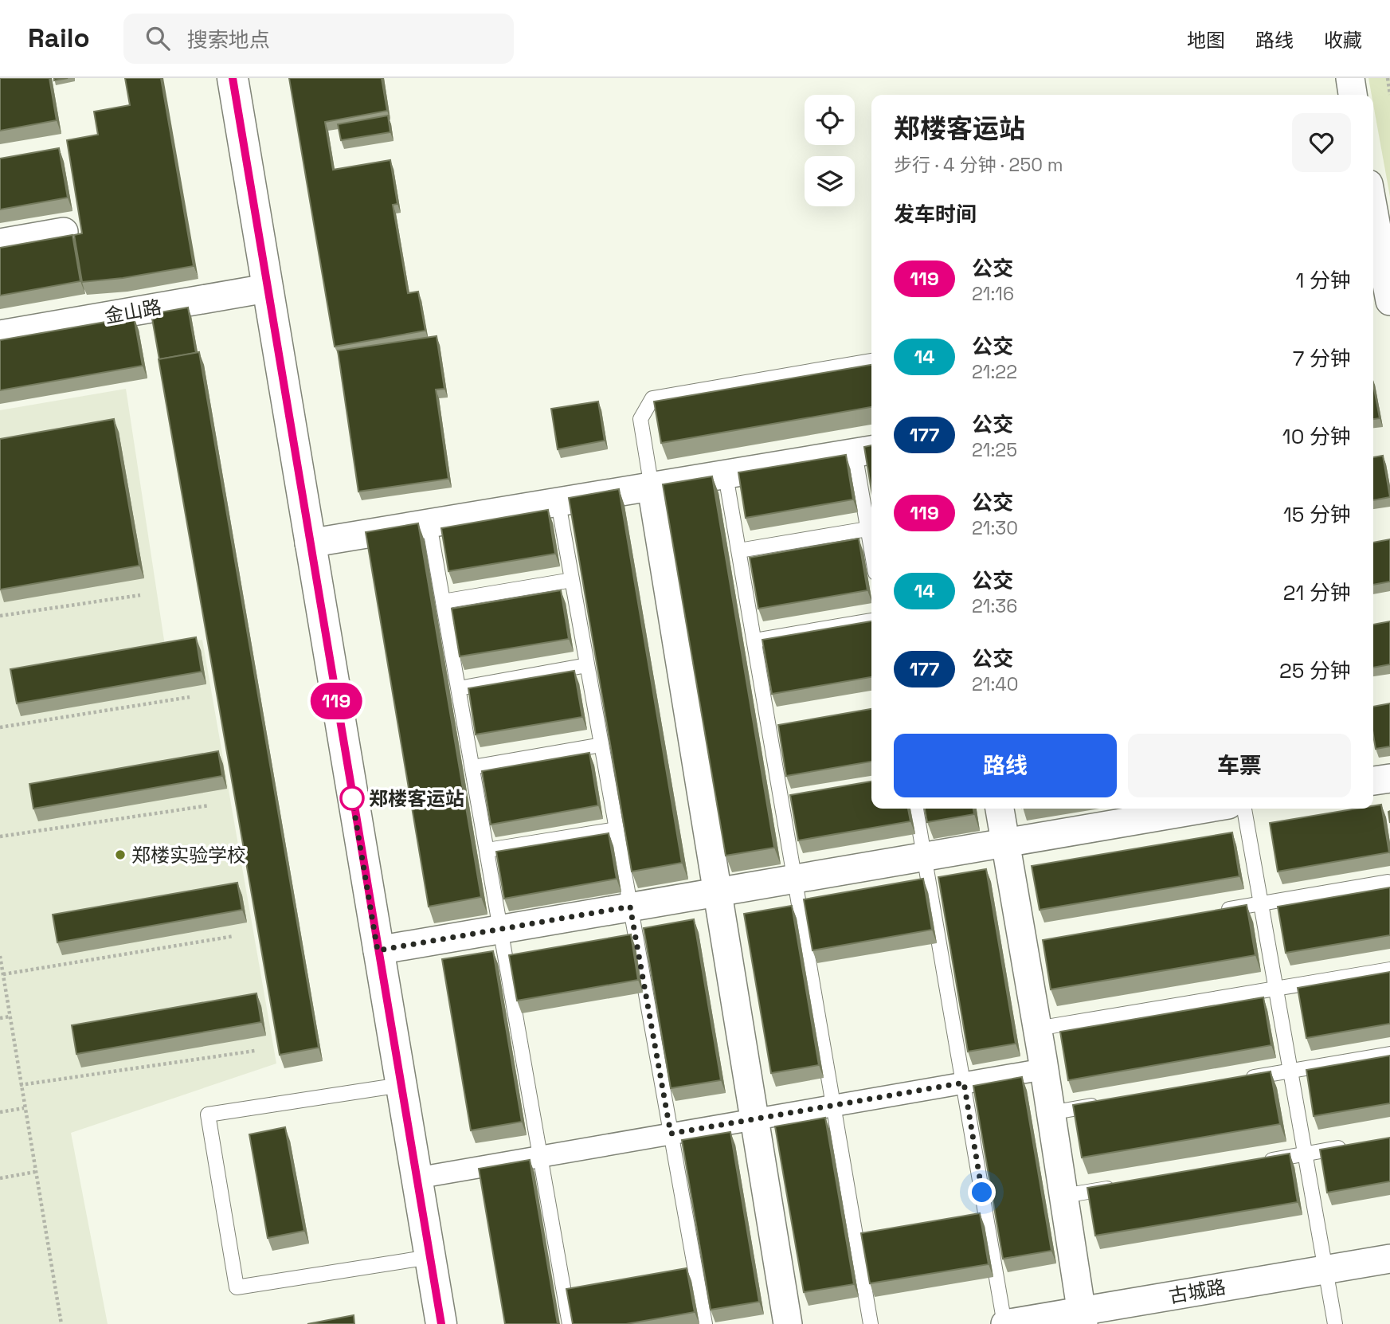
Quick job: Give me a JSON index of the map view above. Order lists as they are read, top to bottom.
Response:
{
  "streets": {
    "street": ["金山路", "古城路"]
  },
  "places": ["郑楼客运站", "郑楼实验学校"],
  "lines": ["bus line 119"],
  "page": {
    "header": "Railo",
    "search": "搜索地点",
    "nav": ["地图", "路线", "收藏"],
    "on_map": "119",
    "heading": [
      ["郑楼客运站", "步行 · 4 分钟 · 250 m"],
      "发车时间"
    ],
    "list": [
      {
        "mark": "119",
        "name": "公交",
        "note": "21:16",
        "value": "1 分钟"
      },
      {
        "mark": "14",
        "name": "公交",
        "note": "21:22",
        "value": "7 分钟"
      },
      {
        "mark": "177",
        "name": "公交",
        "note": "21:25",
        "value": "10 分钟"
      },
      {
        "mark": "119",
        "name": "公交",
        "note": "21:30",
        "value": "15 分钟"
      },
      {
        "mark": "14",
        "name": "公交",
        "note": "21:36",
        "value": "21 分钟"
      },
      {
        "mark": "177",
        "name": "公交",
        "note": "21:40",
        "value": "25 分钟"
      }
    ],
    "buttons": ["路线", "车票"]
  }
}
